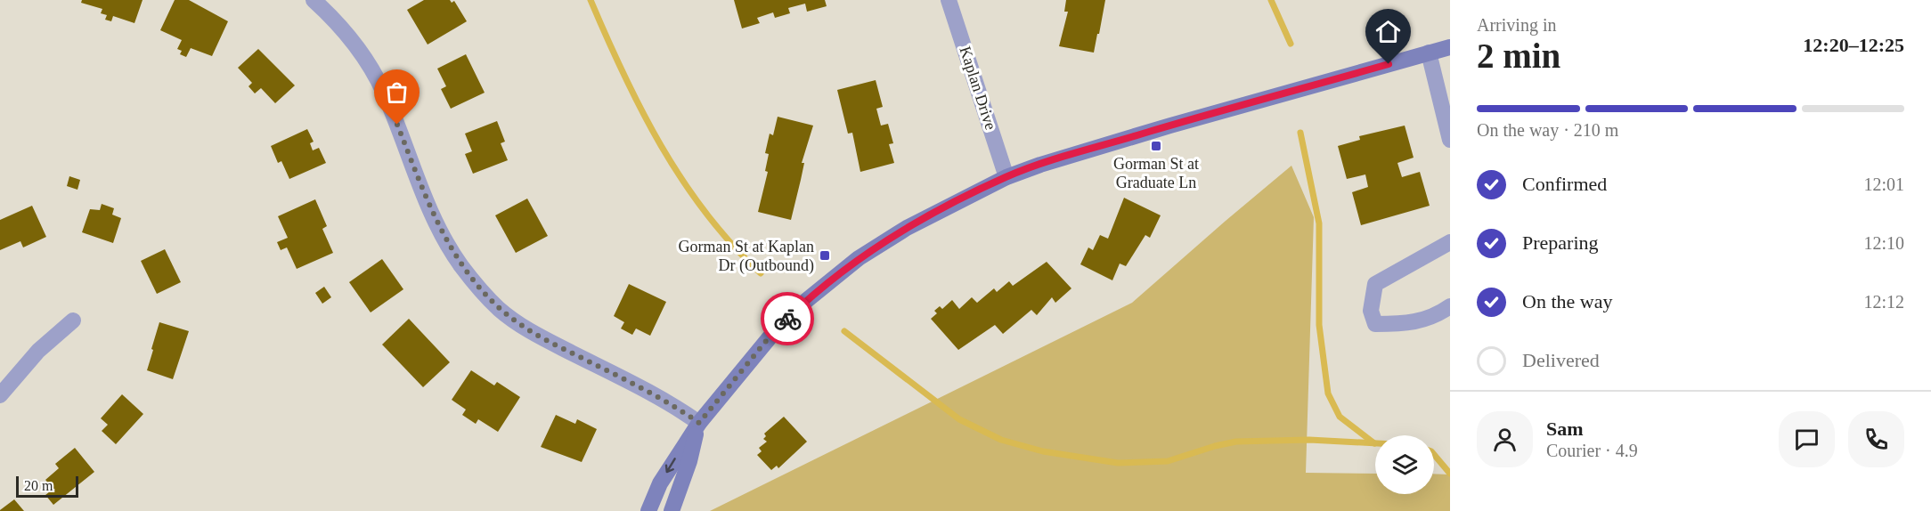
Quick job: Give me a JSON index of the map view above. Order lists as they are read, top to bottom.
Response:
{
  "streets": {
    "street": ["Kaplan Drive"]
  },
  "places": {
    "transit": ["Gorman St at Graduate Ln", "Gorman St at Kaplan Dr (Outbound)"]
  },
  "scale_bar": "20 m",
  "page": {
    "heading": ["2 min", "Arriving in", "12:20–12:25"],
    "panel": ["Sam", "Courier · 4.9"],
    "bar": "On the way · 210 m",
    "list": [
      ["Confirmed", "12:01"],
      ["Preparing", "12:10"],
      ["On the way", "12:12"],
      "Delivered"
    ],
    "scale": "20 m"
  }
}
